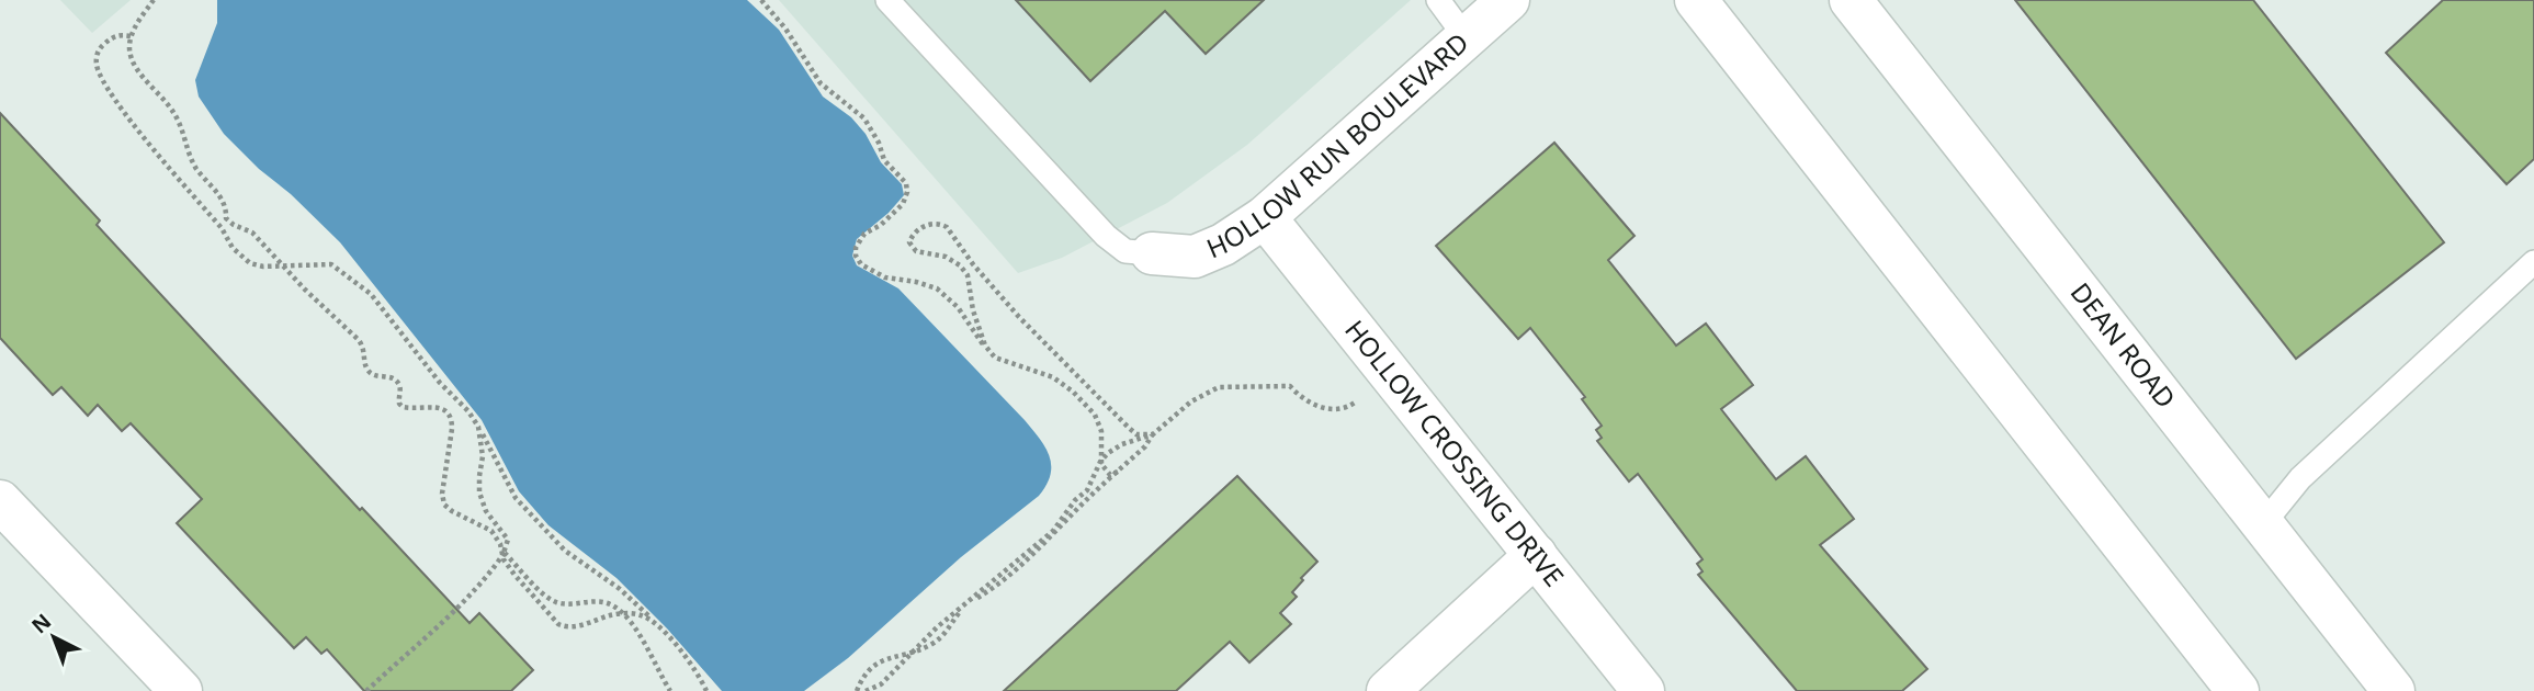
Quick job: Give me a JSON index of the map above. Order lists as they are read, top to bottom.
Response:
{
  "streets": {
    "main road": ["HOLLOW RUN BOULEVARD", "DEAN ROAD", "HOLLOW CROSSING DRIVE"]
  },
  "crossings": [
    ["HOLLOW RUN BOULEVARD", "HOLLOW CROSSING DRIVE"]
  ],
  "north": "top left"
}
